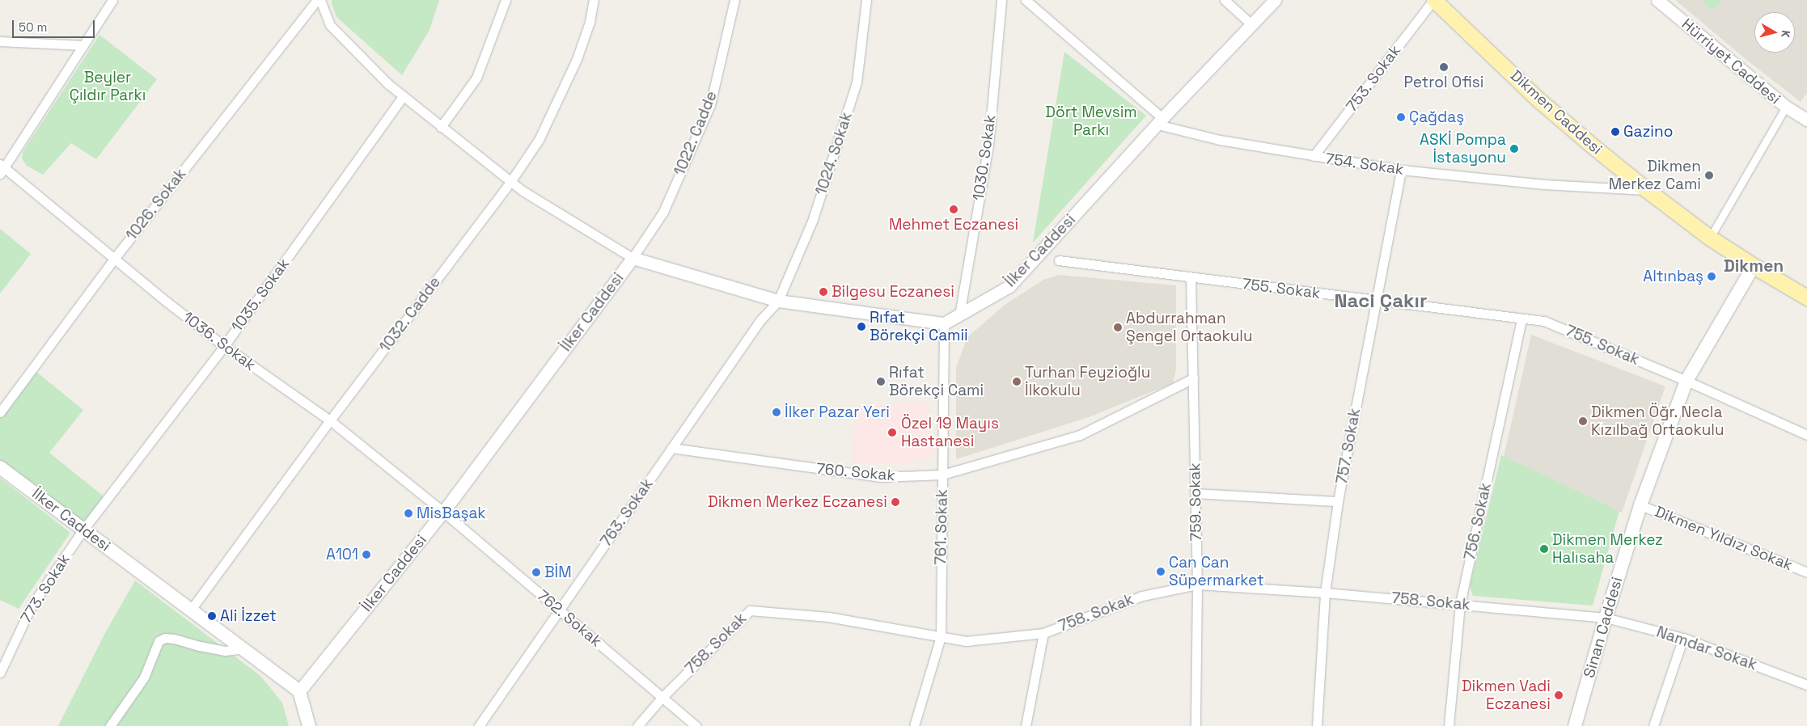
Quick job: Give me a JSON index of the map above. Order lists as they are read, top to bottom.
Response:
{
  "streets": {
    "main road": ["Dikmen Caddesi", "İlker Caddesi", "Sinan Caddesi"],
    "street": [
      "Hürriyet Caddesi",
      "753. Sokak",
      "1022. Cadde",
      "1024. Sokak",
      "1030. Sokak",
      "754. Sokak",
      "1026. Sokak",
      "755. Sokak",
      "1035. Sokak",
      "1032. Cadde",
      "1036. Sokak",
      "757. Sokak",
      "760. Sokak",
      "759. Sokak",
      "763. Sokak",
      "756. Sokak",
      "761. Sokak",
      "Dikmen Yıldızı Sokak",
      "773. Sokak",
      "758. Sokak",
      "762. Sokak",
      "Namdar Sokak"
    ]
  },
  "crossings": [
    ["753. Sokak", "Dikmen Caddesi"],
    ["753. Sokak", "754. Sokak"],
    ["Dikmen Caddesi", "754. Sokak"],
    ["Dikmen Caddesi", "Sinan Caddesi"],
    ["1022. Cadde", "İlker Caddesi"],
    ["1024. Sokak", "İlker Caddesi"],
    ["1024. Sokak", "763. Sokak"],
    ["1030. Sokak", "İlker Caddesi"],
    ["754. Sokak", "İlker Caddesi"],
    ["754. Sokak", "757. Sokak"],
    ["1026. Sokak", "1036. Sokak"],
    ["İlker Caddesi", "1035. Sokak"],
    ["İlker Caddesi", "1032. Cadde"],
    ["İlker Caddesi", "1036. Sokak"],
    ["İlker Caddesi", "763. Sokak"],
    ["İlker Caddesi", "761. Sokak"],
    ["İlker Caddesi", "773. Sokak"],
    ["İlker Caddesi", "762. Sokak"],
    ["755. Sokak", "757. Sokak"],
    ["755. Sokak", "759. Sokak"],
    ["755. Sokak", "756. Sokak"],
    ["755. Sokak", "Sinan Caddesi"],
    ["1035. Sokak", "1036. Sokak"],
    ["1035. Sokak", "773. Sokak"],
    ["1032. Cadde", "1036. Sokak"],
    ["1036. Sokak", "762. Sokak"],
    ["757. Sokak", "758. Sokak"],
    ["760. Sokak", "759. Sokak"],
    ["760. Sokak", "763. Sokak"],
    ["760. Sokak", "761. Sokak"],
    ["759. Sokak", "758. Sokak"],
    ["763. Sokak", "762. Sokak"],
    ["756. Sokak", "758. Sokak"],
    ["761. Sokak", "758. Sokak"],
    ["Dikmen Yıldızı Sokak", "Sinan Caddesi"],
    ["758. Sokak", "762. Sokak"],
    ["758. Sokak", "Sinan Caddesi"],
    ["758. Sokak", "Namdar Sokak"],
    ["Sinan Caddesi", "Namdar Sokak"]
  ],
  "districts": ["Dikmen", "Naci Çakır"],
  "parks": ["Beyler Çıldır Parkı", "Dört Mevsim Parkı"],
  "places": [
    "Petrol Ofisi",
    "Çağdaş",
    "Gazino",
    "ASKİ Pompa İstasyonu",
    "Dikmen Merkez Cami",
    "Mehmet Eczanesi",
    "Altınbaş",
    "Bilgesu Eczanesi",
    "Rıfat Börekçi Camii",
    "Abdurrahman Şengel Ortaokulu",
    "Rıfat Börekçi Cami",
    "Turhan Feyzioğlu İlkokulu",
    "İlker Pazar Yeri",
    "Dikmen Öğr. Necla Kızılbağ Ortaokulu",
    "Özel 19 Mayıs Hastanesi",
    "Dikmen Merkez Eczanesi",
    "MisBaşak",
    "Dikmen Merkez Halısaha",
    "A101",
    "Can Can Süpermarket",
    "BİM",
    "Ali İzzet",
    "Dikmen Vadi Eczanesi"
  ],
  "scale_bar": "50 m",
  "north": "right"
}
